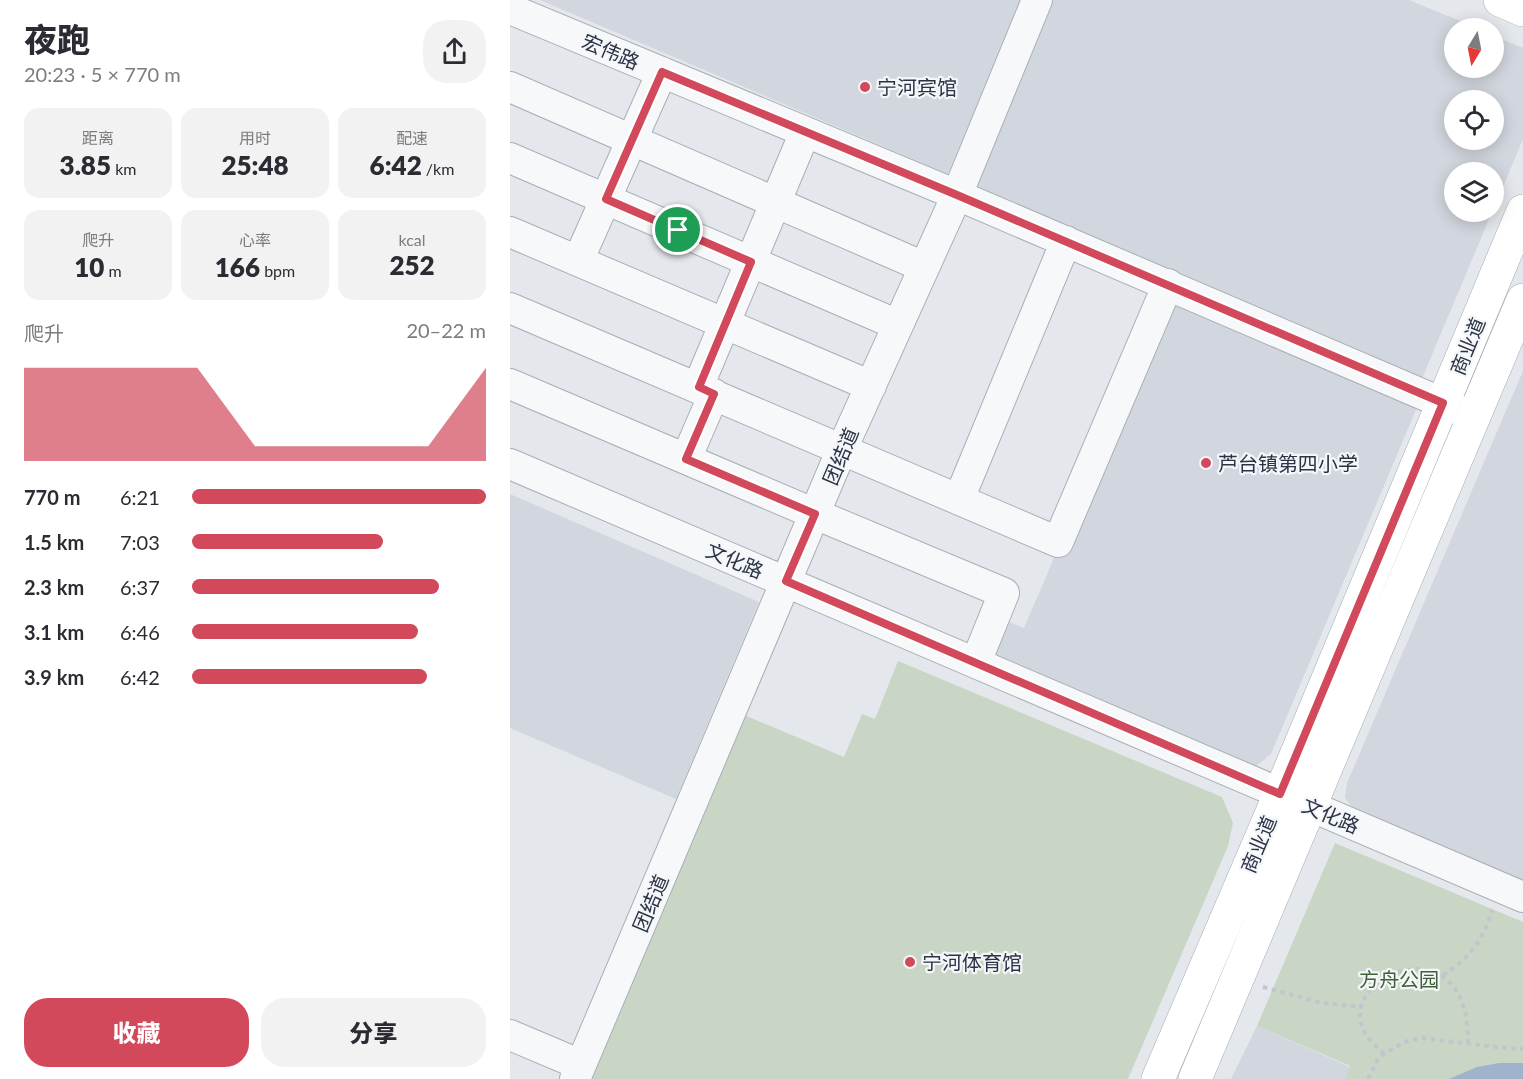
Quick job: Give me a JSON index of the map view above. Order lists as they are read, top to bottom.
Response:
{
  "streets": {
    "main road": ["商业道"],
    "street": ["宏伟路", "团结道", "文化路"]
  },
  "crossings": [
    ["宏伟路", "商业道"],
    ["宏伟路", "团结道"],
    ["商业道", "文化路"],
    ["团结道", "文化路"]
  ],
  "parks": ["方舟公园"],
  "places": ["宁河宾馆", "芦台镇第四小学", "宁河体育馆"],
  "north": "bottom",
  "page": {
    "heading": ["夜跑", "20:23 · 5 × 770 m"],
    "stats": [
      ["距离", "3.85 km"],
      ["用时", "25:48"],
      ["配速", "6:42 /km"],
      ["爬升", "10 m"],
      ["心率", "166 bpm"],
      ["kcal", "252"]
    ],
    "chart": ["爬升", "20–22 m"],
    "list": [
      {
        "name": "770 m",
        "note": "6:21"
      },
      {
        "name": "1.5 km",
        "note": "7:03"
      },
      {
        "name": "2.3 km",
        "note": "6:37"
      },
      {
        "name": "3.1 km",
        "note": "6:46"
      },
      {
        "name": "3.9 km",
        "note": "6:42"
      }
    ],
    "buttons": ["收藏", "分享"]
  }
}
